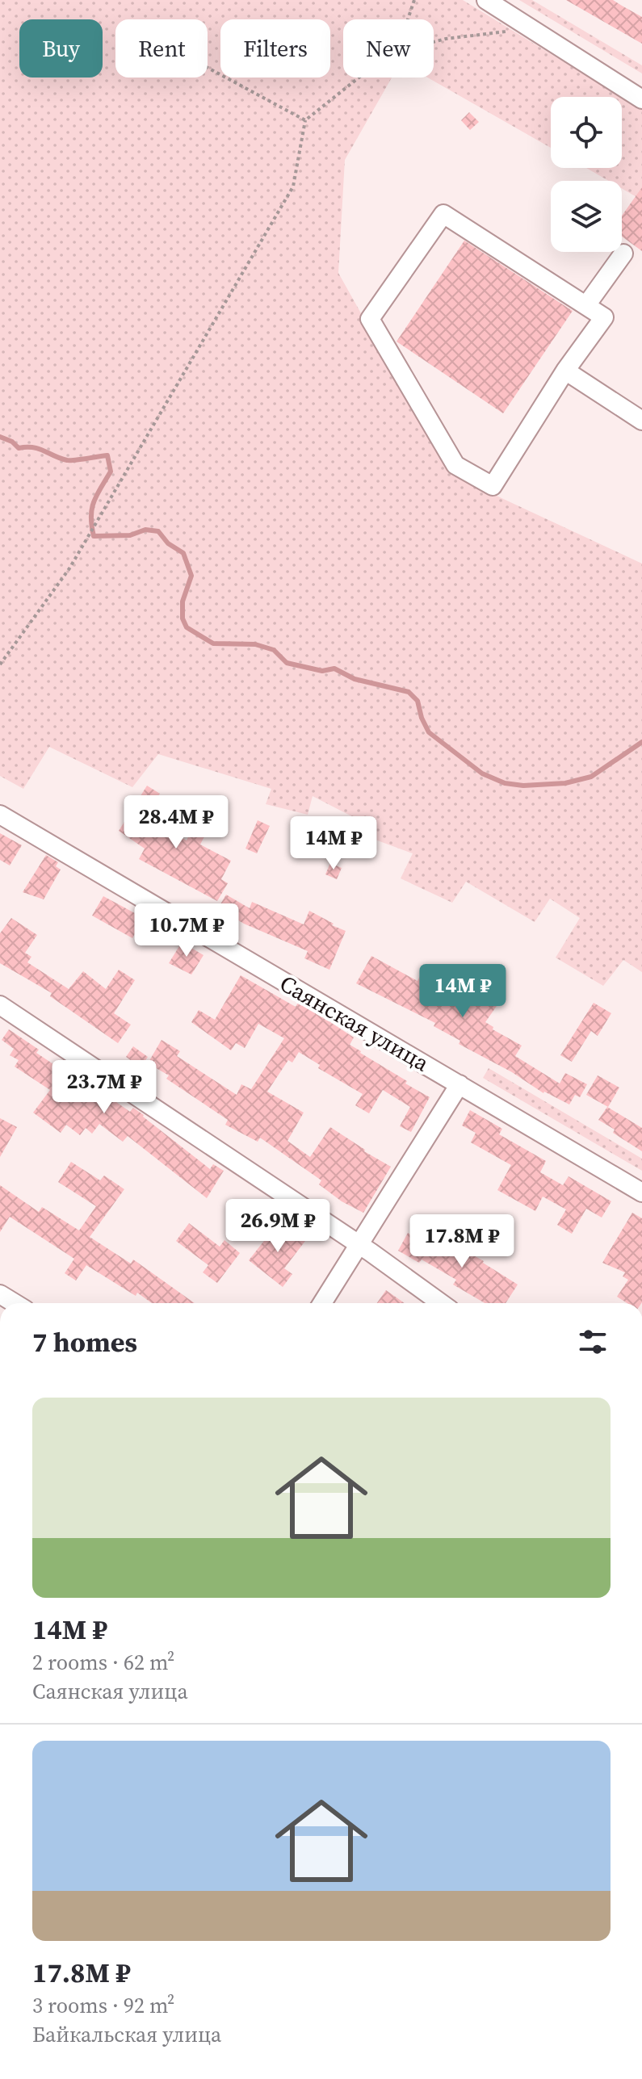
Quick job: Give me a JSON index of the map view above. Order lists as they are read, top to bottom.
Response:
{
  "streets": {
    "street": ["Саянская улица"]
  },
  "page": {
    "chip": [
      "Buy",
      "Rent",
      "Filters",
      "New"
    ],
    "price": [
      "28.4M ₽",
      "14M ₽",
      "10.7M ₽",
      "14M ₽",
      "23.7M ₽",
      "26.9M ₽",
      "17.8M ₽"
    ],
    "heading": "7 homes",
    "list": [
      {
        "name": "14M ₽",
        "note": "2 rooms · 62 m² · Саянская улица"
      },
      {
        "name": "17.8M ₽",
        "note": "3 rooms · 92 m² · Байкальская улица"
      }
    ]
  }
}
